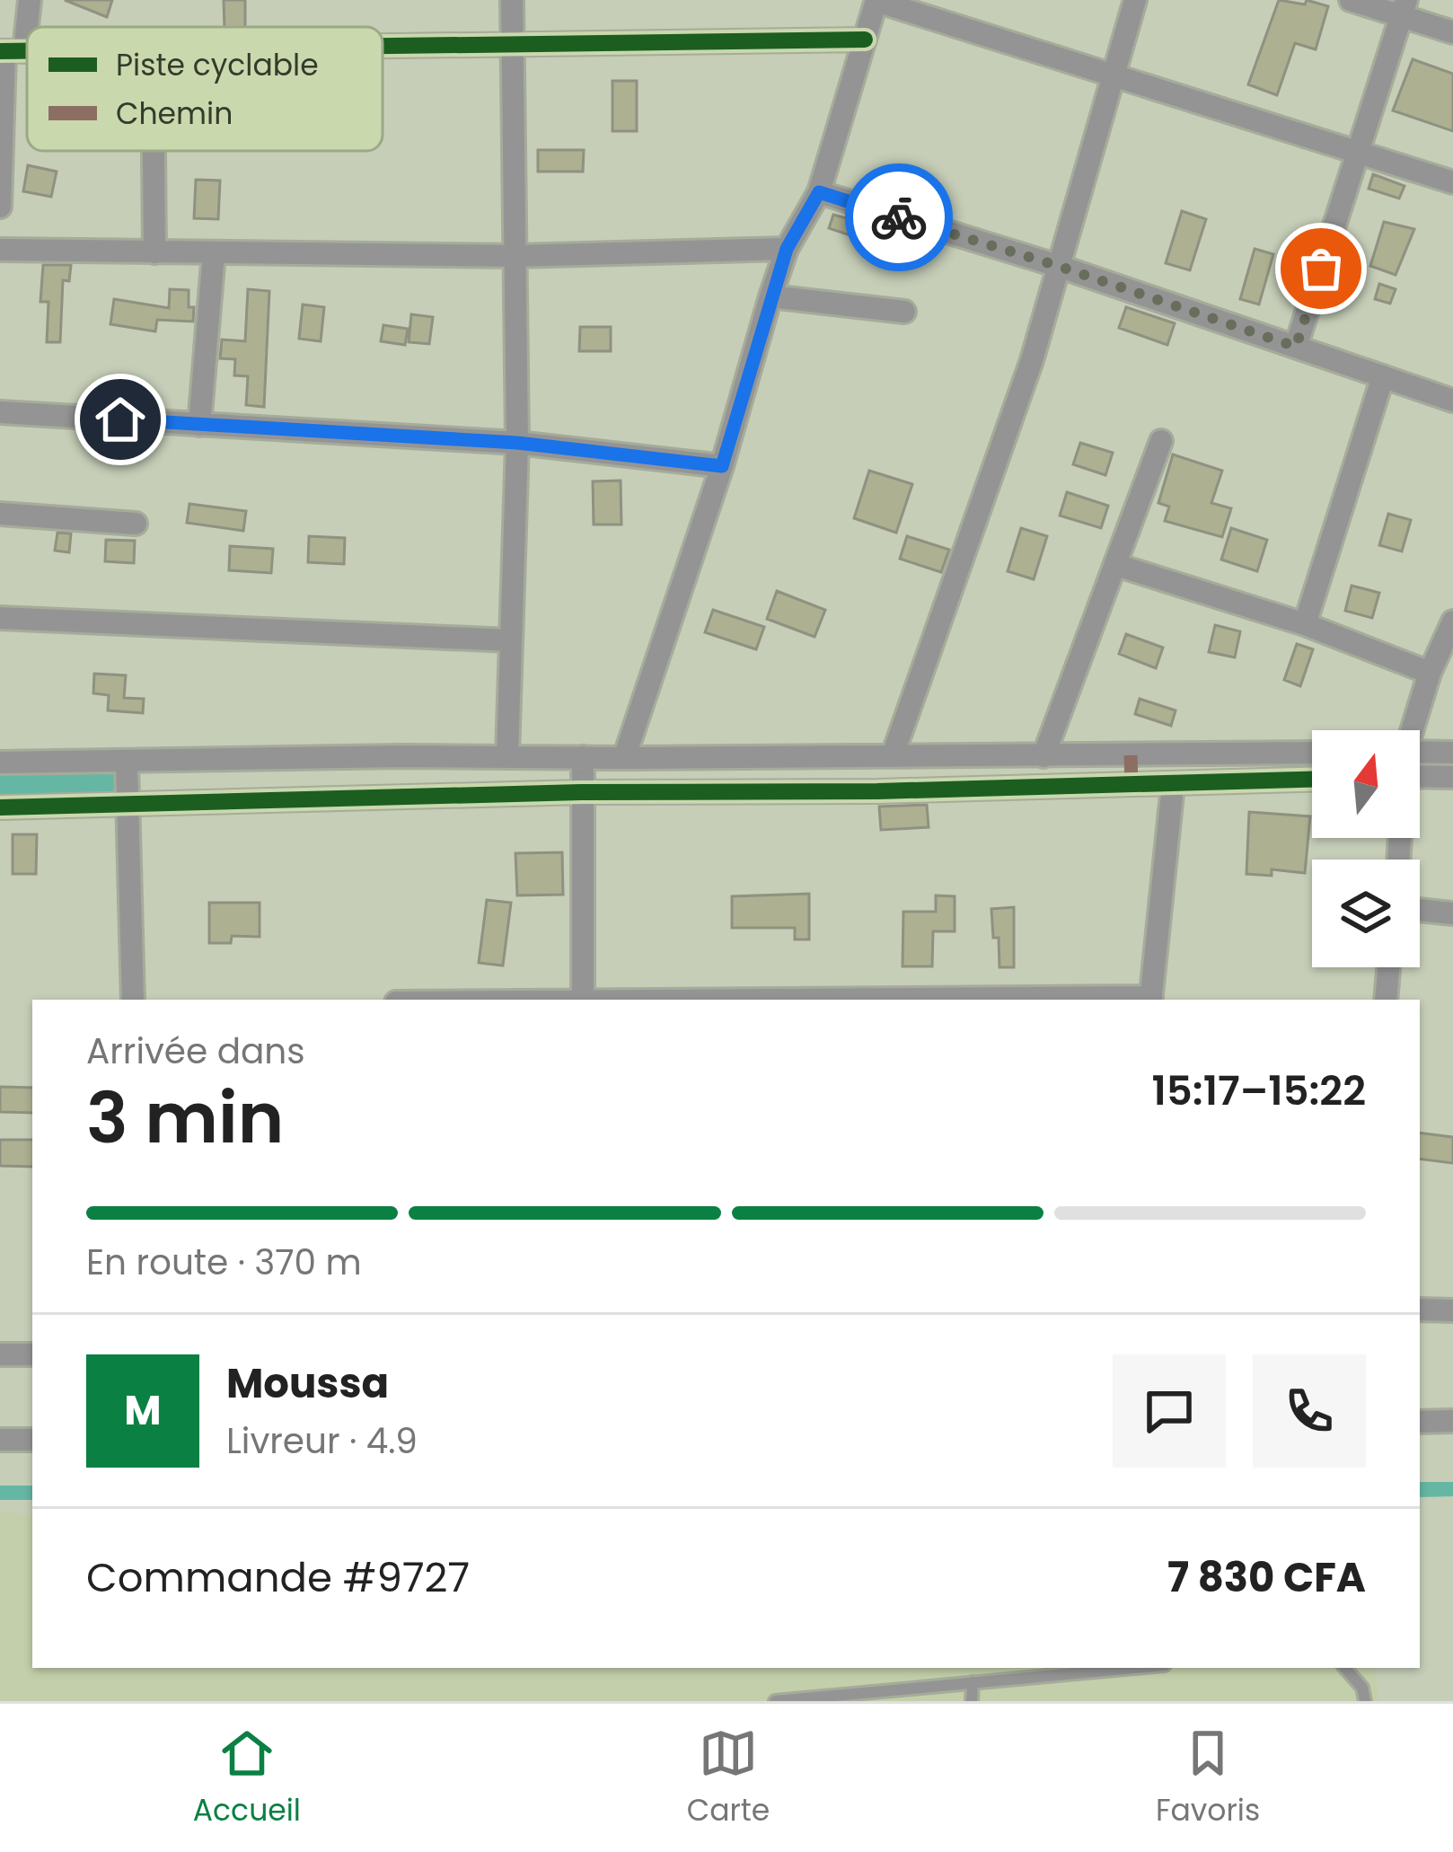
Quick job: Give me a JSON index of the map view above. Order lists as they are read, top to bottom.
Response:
{
  "legend": ["Piste cyclable", "Chemin"],
  "north": "top",
  "page": {
    "heading": ["3 min", "Arrivée dans", "15:17–15:22"],
    "panel": [
      "Moussa",
      "Livreur · 4.9",
      "Commande #9727",
      "7 830 CFA"
    ],
    "bar": "En route · 370 m",
    "round": "M",
    "tabs": ["Accueil", "Carte", "Favoris"]
  }
}
